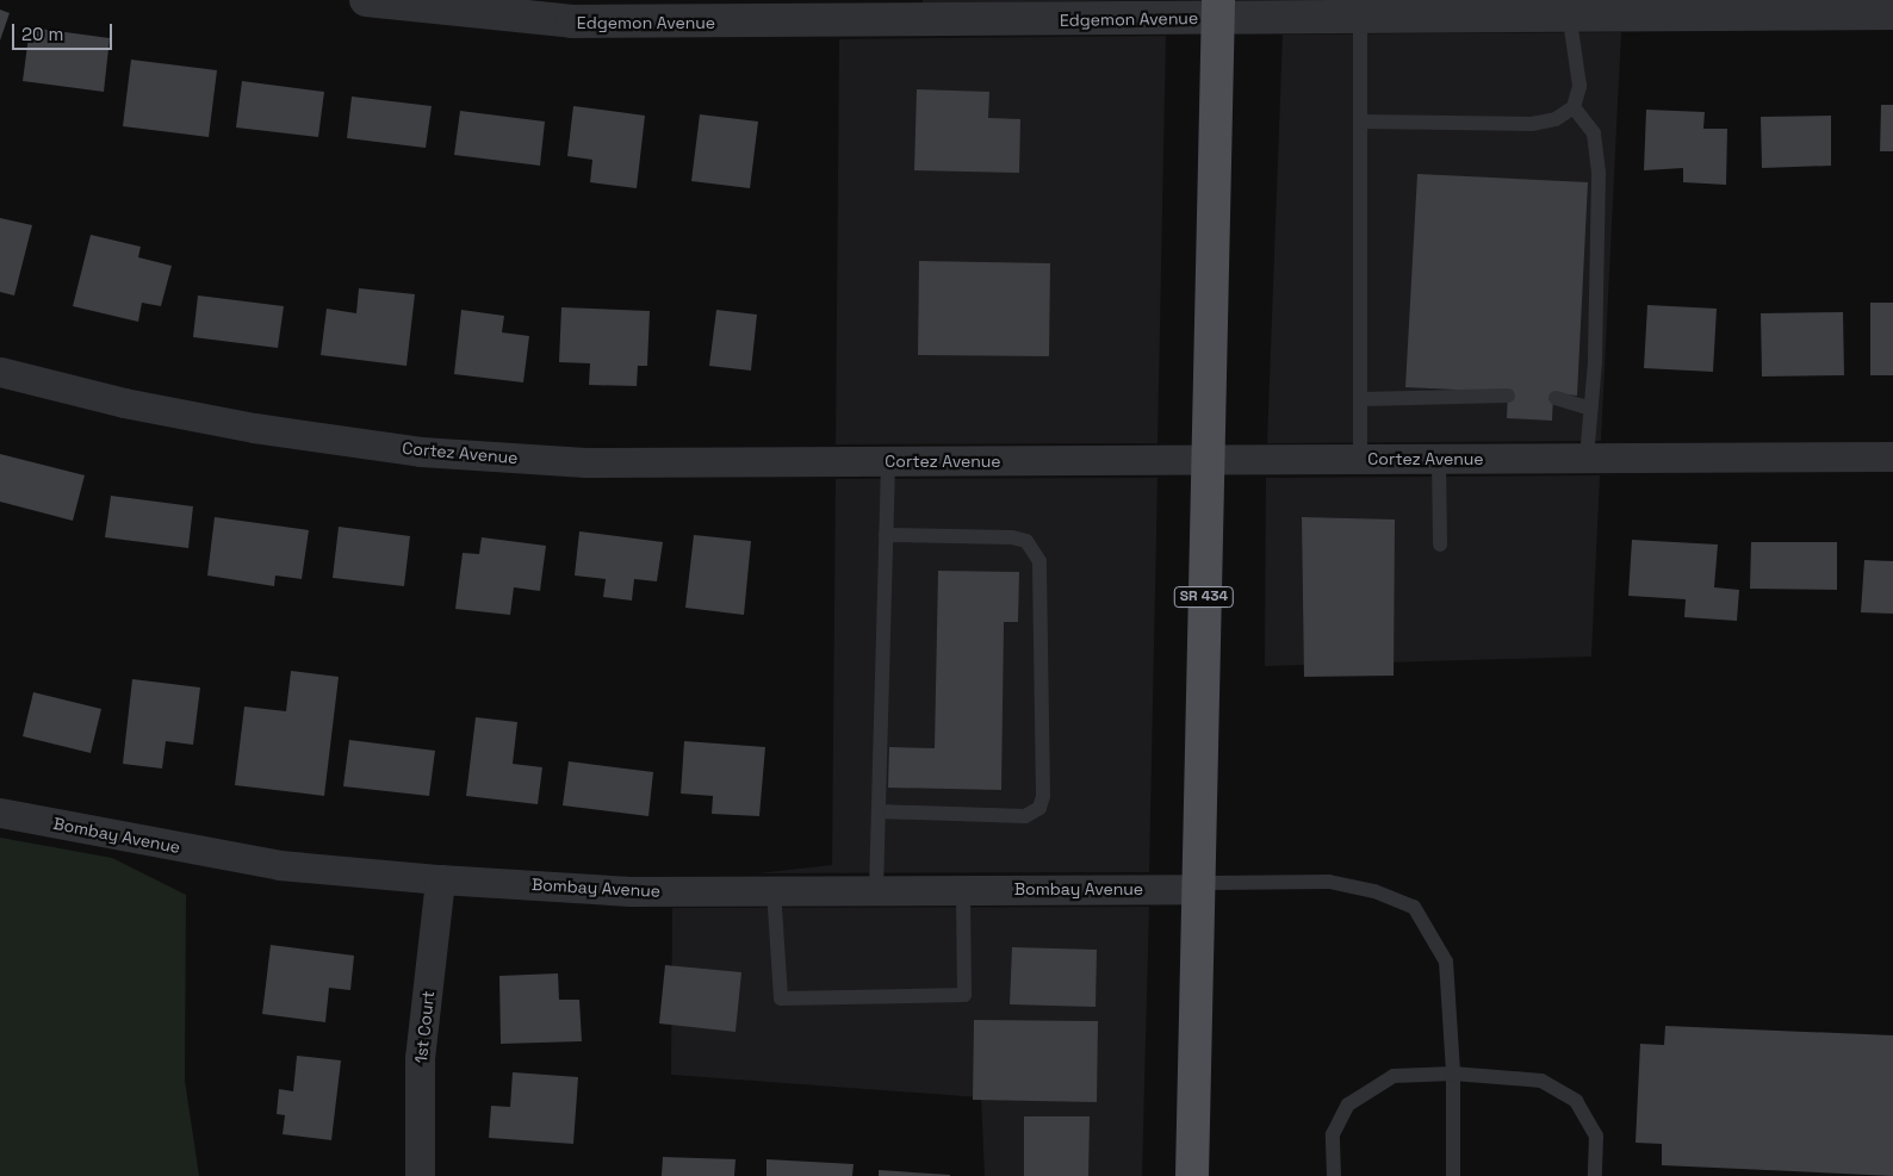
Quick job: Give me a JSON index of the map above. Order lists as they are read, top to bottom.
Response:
{
  "streets": {
    "main road": ["SR 434"],
    "street": [
      "Edgemon Avenue",
      "Cortez Avenue",
      "Bombay Avenue",
      "1st Court"
    ]
  },
  "crossings": [
    ["Edgemon Avenue", "SR 434"],
    ["Cortez Avenue", "SR 434"],
    ["SR 434", "Bombay Avenue"],
    ["Bombay Avenue", "1st Court"]
  ],
  "scale_bar": "20 m"
}
